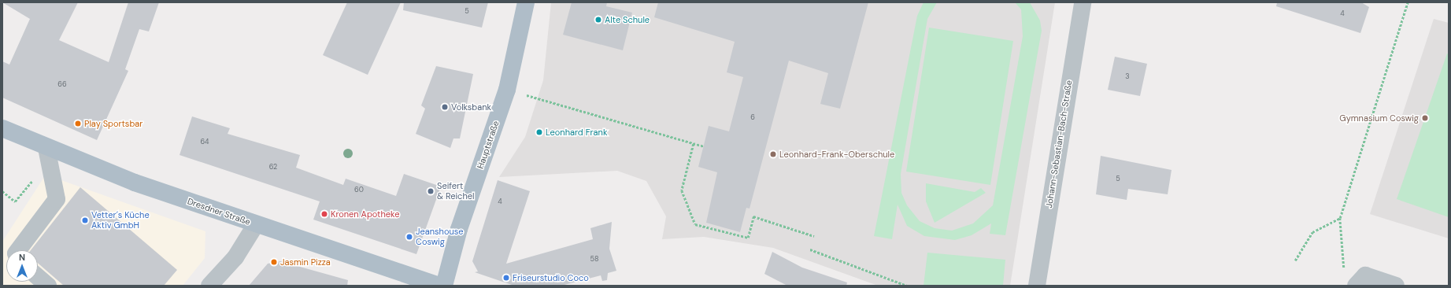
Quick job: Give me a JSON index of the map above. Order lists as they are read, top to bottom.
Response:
{
  "streets": {
    "main road": ["Hauptstraße", "Dresdner Straße"],
    "street": ["Johann-Sebastian-Bach-Straße"]
  },
  "places": [
    "Alte Schule",
    "Volksbank",
    "Gymnasium Coswig",
    "Play Sportsbar",
    "Leonhard Frank",
    "Leonhard-Frank-Oberschule",
    "Seifert & Reichel",
    "Kronen Apotheke",
    "Vetter´s Küche Aktiv GmbH",
    "Jeanshouse Coswig",
    "Jasmin Pizza",
    "Friseurstudio Coco"
  ],
  "house_numbers": [
    "5",
    "4",
    "3",
    "66",
    "6",
    "64",
    "62",
    "5",
    "60",
    "4",
    "58"
  ],
  "north": "top"
}
